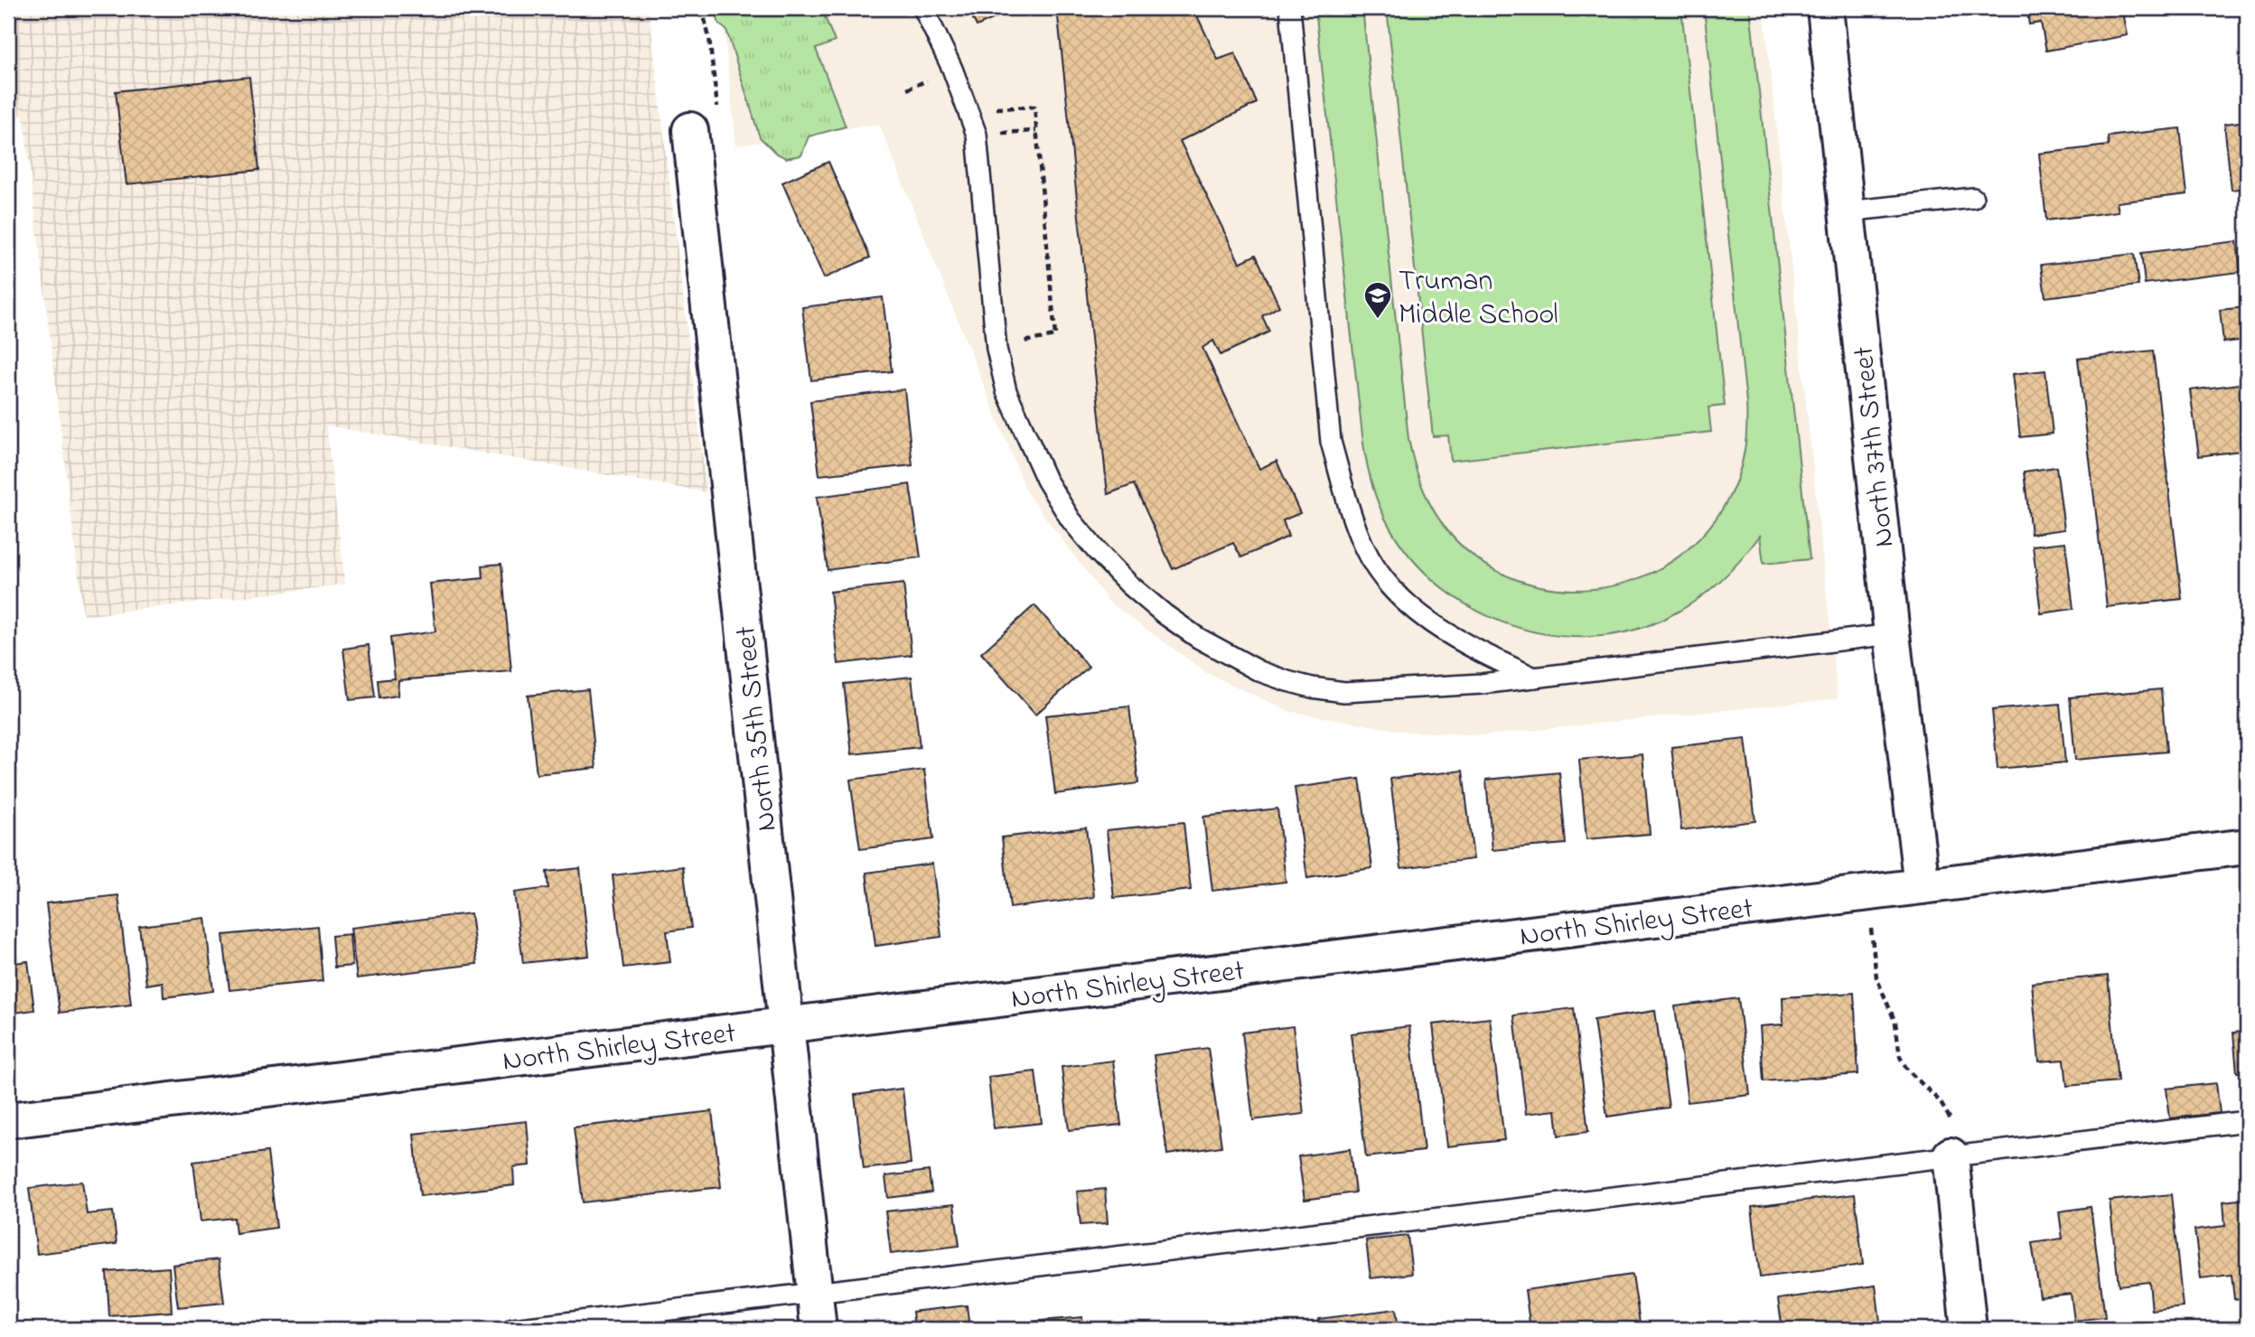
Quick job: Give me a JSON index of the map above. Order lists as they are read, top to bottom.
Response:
{
  "streets": {
    "street": ["North 37th Street", "North 35th Street", "North Shirley Street"]
  },
  "crossings": [
    ["North 37th Street", "North Shirley Street"],
    ["North 35th Street", "North Shirley Street"]
  ],
  "places": {
    "school or university": ["Truman Middle School"]
  }
}
